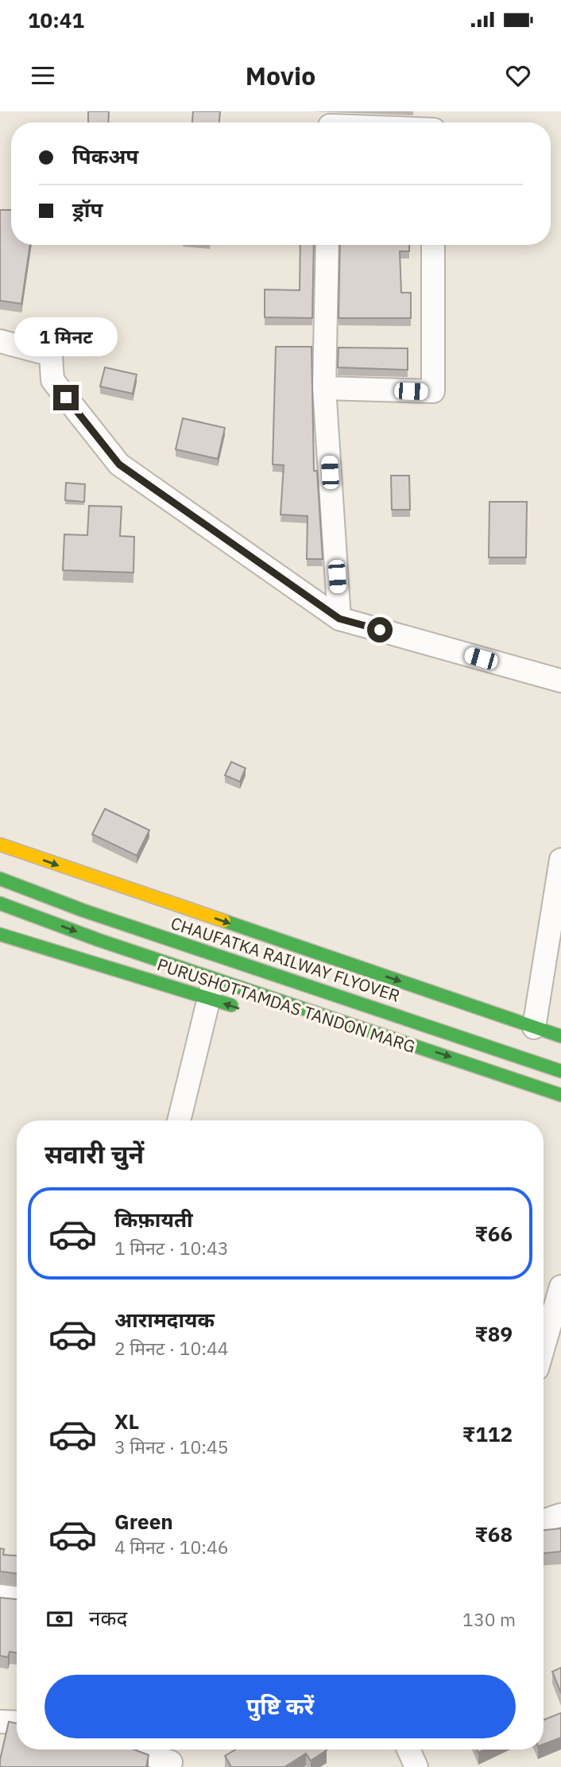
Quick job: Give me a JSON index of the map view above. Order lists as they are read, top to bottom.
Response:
{
  "streets": {
    "main road": ["CHAUFATKA RAILWAY FLYOVER", "PURUSHOTTAMDAS TANDON MARG"]
  },
  "page": {
    "status": "10:41",
    "header": "Movio",
    "banner": ["पिकअप", "ड्रॉप"],
    "bubble": "1 मिनट",
    "heading": "सवारी चुनें",
    "list": [
      {
        "name": "किफ़ायती",
        "note": "1 मिनट · 10:43",
        "value": "₹66"
      },
      {
        "name": "आरामदायक",
        "note": "2 मिनट · 10:44",
        "value": "₹89"
      },
      {
        "name": "XL",
        "note": "3 मिनट · 10:45",
        "value": "₹112"
      },
      {
        "name": "Green",
        "note": "4 मिनट · 10:46",
        "value": "₹68"
      }
    ],
    "pay": ["नकद", "130 m"],
    "buttons": "पुष्टि करें"
  }
}
